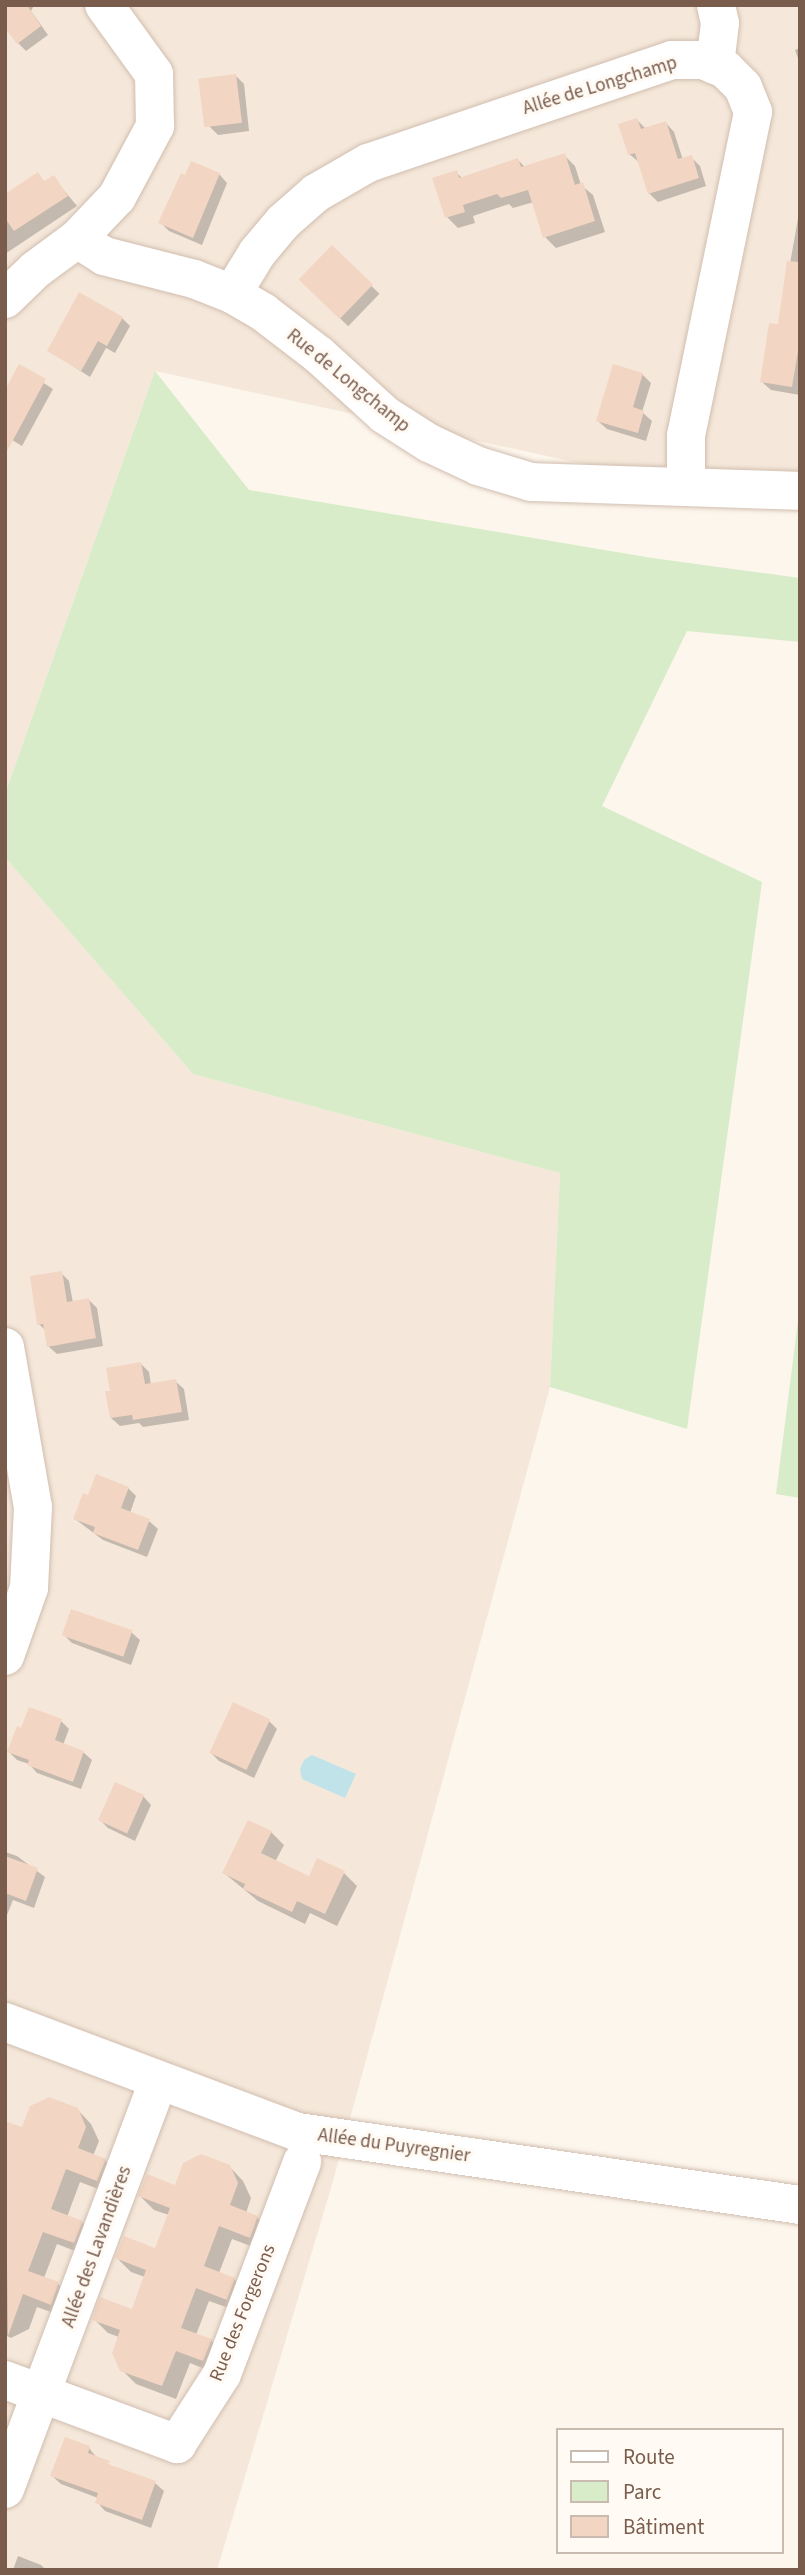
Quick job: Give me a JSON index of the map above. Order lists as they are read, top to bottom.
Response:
{
  "streets": {
    "street": [
      "Allée de Longchamp",
      "Rue de Longchamp",
      "Allée du Puyregnier",
      "Allée des Lavandières",
      "Rue des Forgerons"
    ]
  },
  "crossings": [
    ["Allée de Longchamp", "Rue de Longchamp"],
    ["Allée des Lavandières", "Rue des Forgerons"]
  ],
  "legend": ["Route", "Parc", "Bâtiment"]
}
